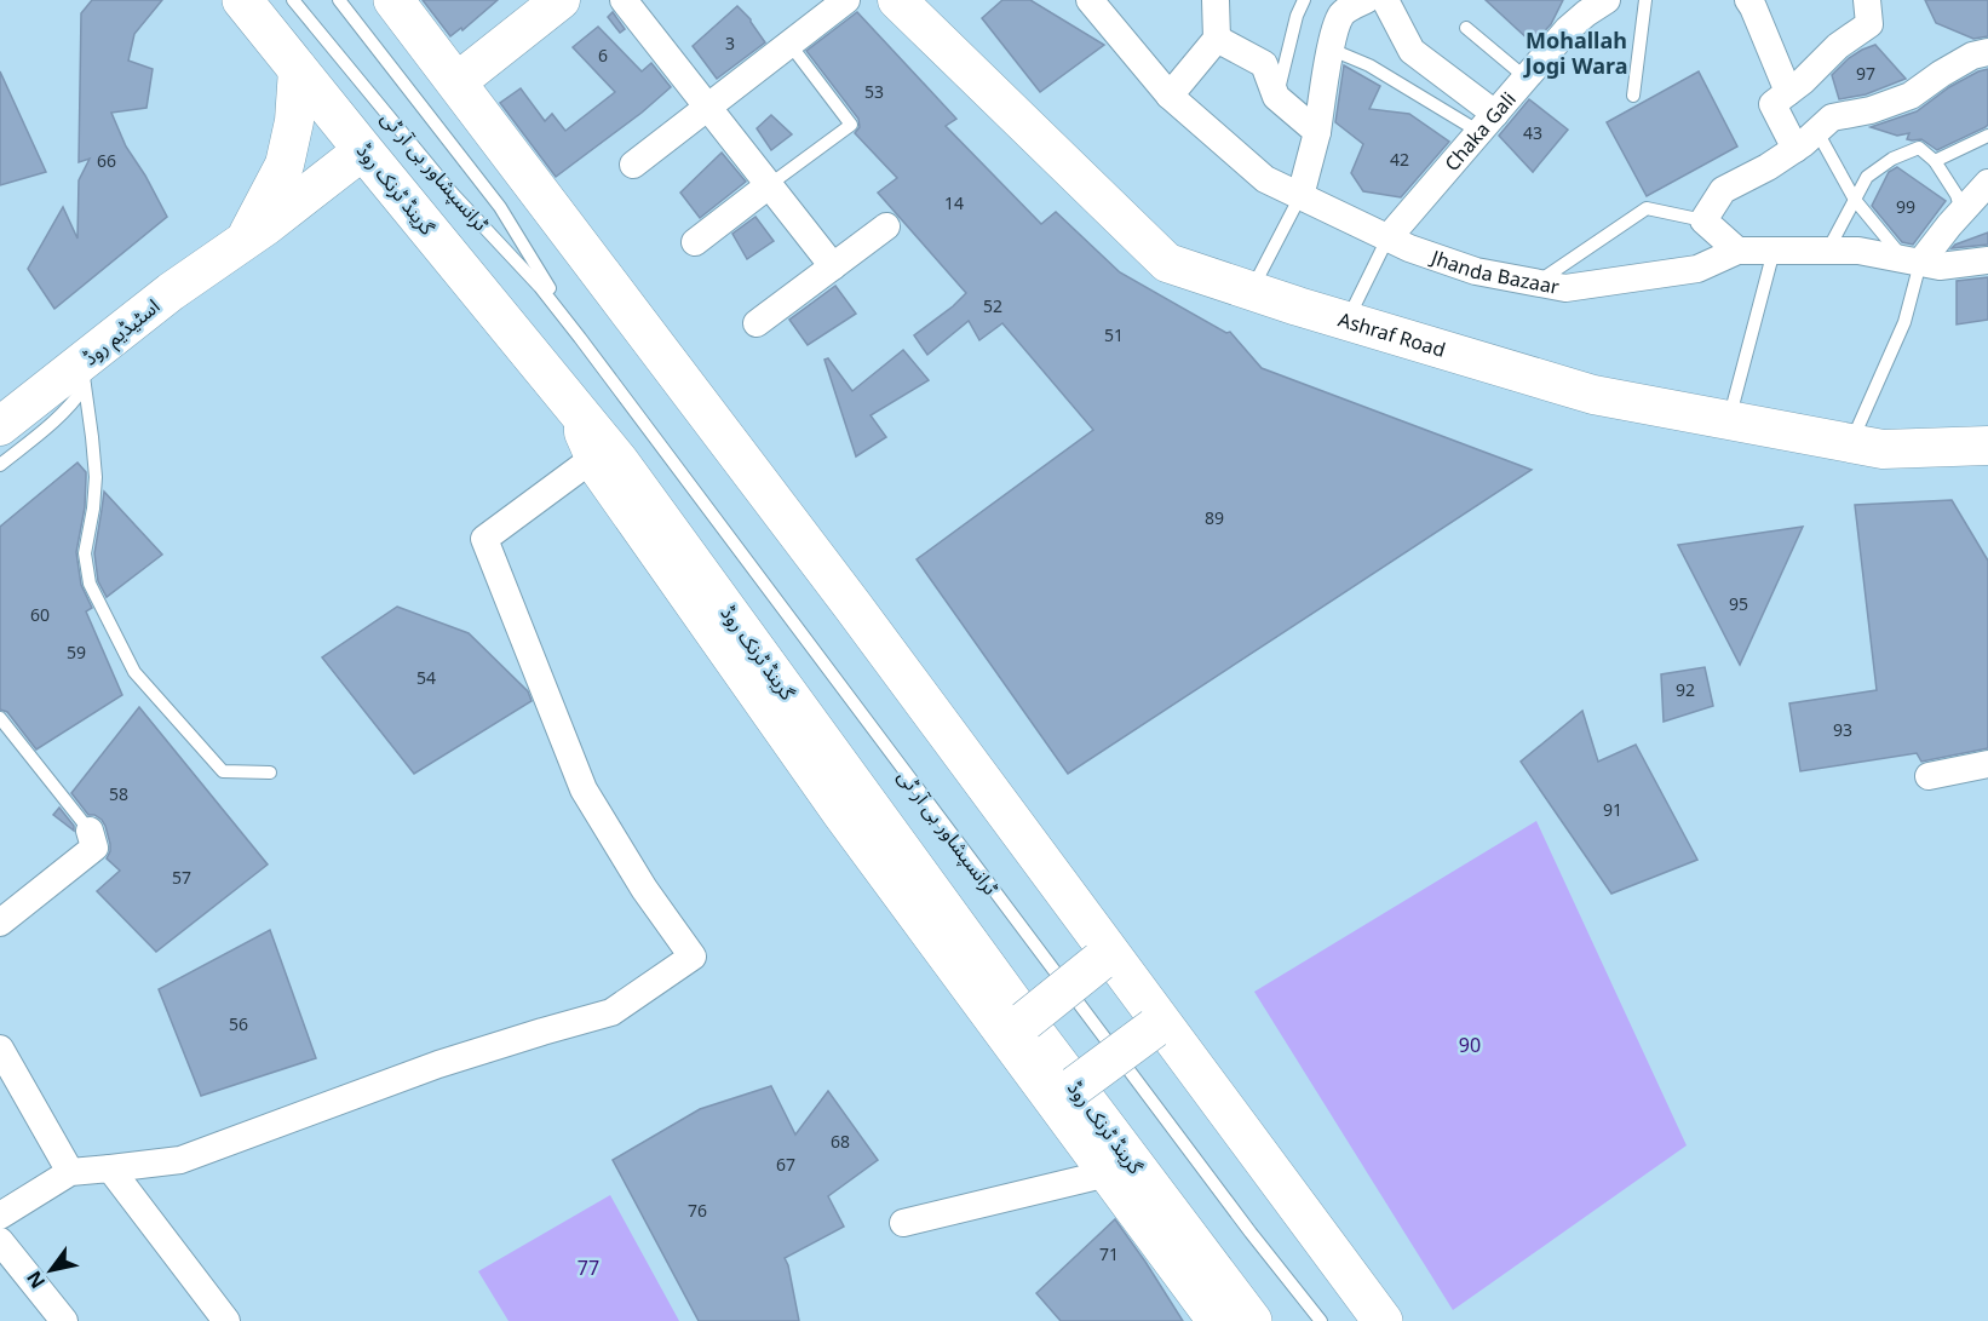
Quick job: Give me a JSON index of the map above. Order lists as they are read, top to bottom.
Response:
{
  "streets": {
    "highway": ["گرینڈ ٹرنک روڈ"],
    "street": [
      "Chaka Gali",
      "Jhanda Bazaar",
      "اسٹیڈیم روڈ",
      "Ashraf Road"
    ],
    "lane": ["ٹرانسپشاور بی آر ٹی"]
  },
  "crossings": [
    ["Chaka Gali", "Jhanda Bazaar"],
    ["گرینڈ ٹرنک روڈ", "اسٹیڈیم روڈ"]
  ],
  "districts": ["Mohallah Jogi Wara"],
  "parks": ["90", "77"],
  "house_numbers": [
    "3",
    "6",
    "97",
    "53",
    "43",
    "42",
    "66",
    "14",
    "99",
    "52",
    "51",
    "89",
    "95",
    "60",
    "59",
    "54",
    "92",
    "93",
    "58",
    "91",
    "57",
    "56",
    "68",
    "67",
    "76",
    "71"
  ],
  "north": "bottom left"
}
